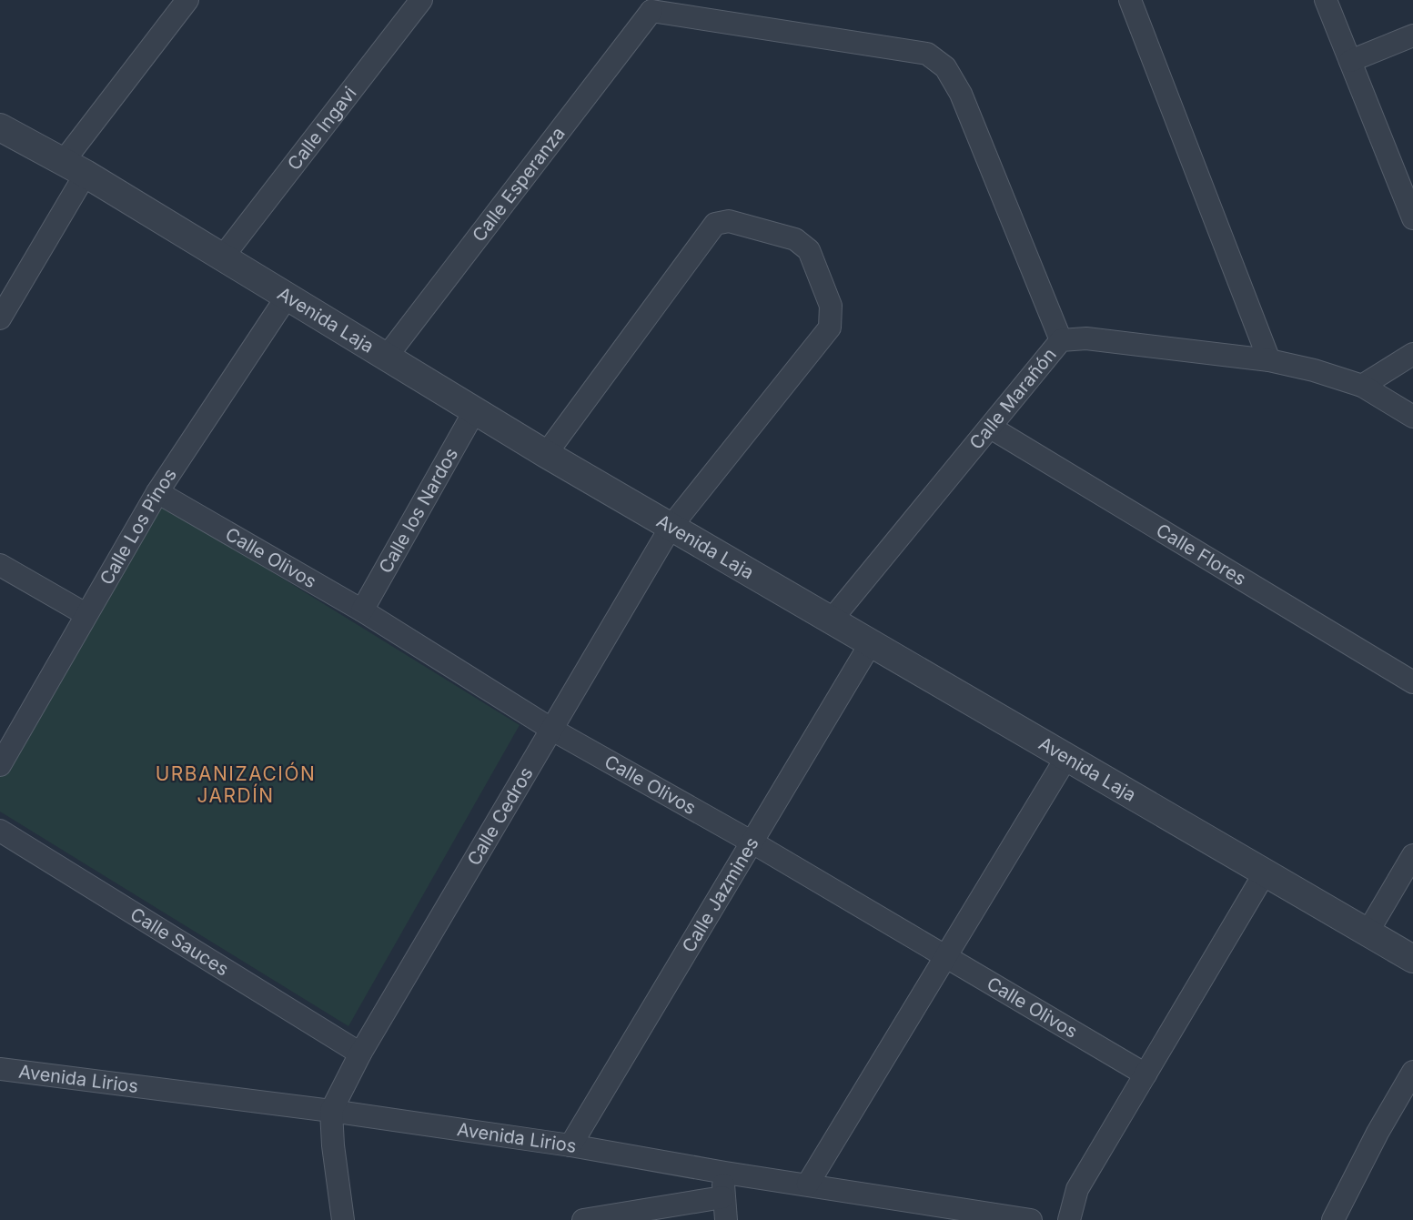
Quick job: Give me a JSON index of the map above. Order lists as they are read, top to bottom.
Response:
{
  "streets": {
    "street": [
      "Calle Ingavi",
      "Calle Esperanza",
      "Avenida Laja",
      "Calle Marañón",
      "Calle los Nardos",
      "Calle Los Pinos",
      "Calle Flores",
      "Calle Olivos",
      "Calle Cedros",
      "Calle Jazmines",
      "Calle Sauces",
      "Avenida Lirios"
    ]
  },
  "crossings": [
    ["Calle Ingavi", "Avenida Laja"],
    ["Calle Esperanza", "Avenida Laja"],
    ["Avenida Laja", "Calle Marañón"],
    ["Avenida Laja", "Calle los Nardos"],
    ["Avenida Laja", "Calle Los Pinos"],
    ["Avenida Laja", "Calle Cedros"],
    ["Avenida Laja", "Calle Jazmines"],
    ["Calle Marañón", "Calle Flores"],
    ["Calle los Nardos", "Calle Olivos"],
    ["Calle Los Pinos", "Calle Olivos"],
    ["Calle Olivos", "Calle Cedros"],
    ["Calle Olivos", "Calle Jazmines"],
    ["Calle Cedros", "Calle Sauces"],
    ["Calle Cedros", "Avenida Lirios"],
    ["Calle Jazmines", "Avenida Lirios"]
  ],
  "districts": ["URBANIZACIÓN JARDÍN"]
}
